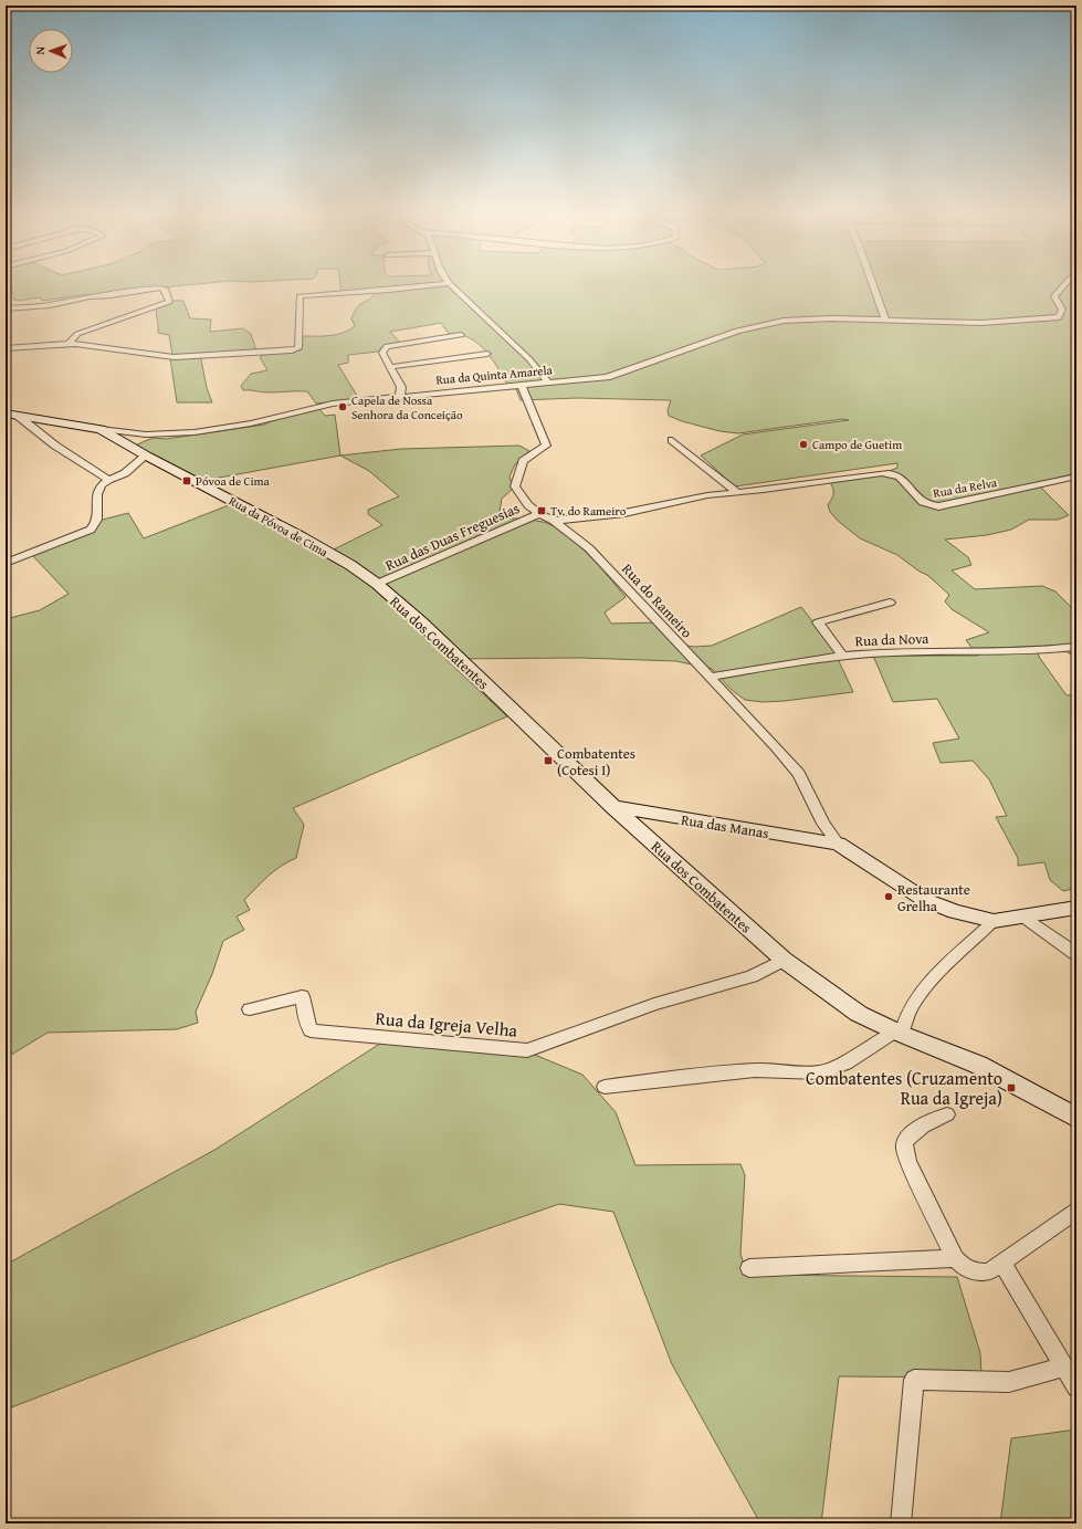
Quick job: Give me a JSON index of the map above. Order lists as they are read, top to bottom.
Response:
{
  "streets": {
    "main road": ["Rua da Póvoa de Cima", "Rua dos Combatentes", "Rua das Manas"],
    "street": [
      "Rua da Quinta Amarela",
      "Rua da Relva",
      "Rua das Duas Freguesias",
      "Rua do Rameiro",
      "Rua da Nova",
      "Rua da Igreja Velha"
    ]
  },
  "crossings": [
    ["Rua da Quinta Amarela", "Rua da Póvoa de Cima"],
    ["Rua da Quinta Amarela", "Rua do Rameiro"],
    ["Rua da Relva", "Rua do Rameiro"],
    ["Rua da Póvoa de Cima", "Rua das Duas Freguesias"],
    ["Rua da Póvoa de Cima", "Rua dos Combatentes"],
    ["Rua das Duas Freguesias", "Rua do Rameiro"],
    ["Rua das Duas Freguesias", "Rua dos Combatentes"],
    ["Rua do Rameiro", "Rua da Nova"],
    ["Rua do Rameiro", "Rua das Manas"],
    ["Rua dos Combatentes", "Rua das Manas"],
    ["Rua dos Combatentes", "Rua da Igreja Velha"]
  ],
  "places": {
    "other": ["Capela de Nossa Senhora da Conceição", "Campo de Guetim", "Restaurante Grelha"],
    "transit": [
      "Póvoa de Cima",
      "Tv. do Rameiro",
      "Combatentes (Cotesi I)",
      "Combatentes (Cruzamento Rua da Igreja)"
    ]
  },
  "north": "left"
}
